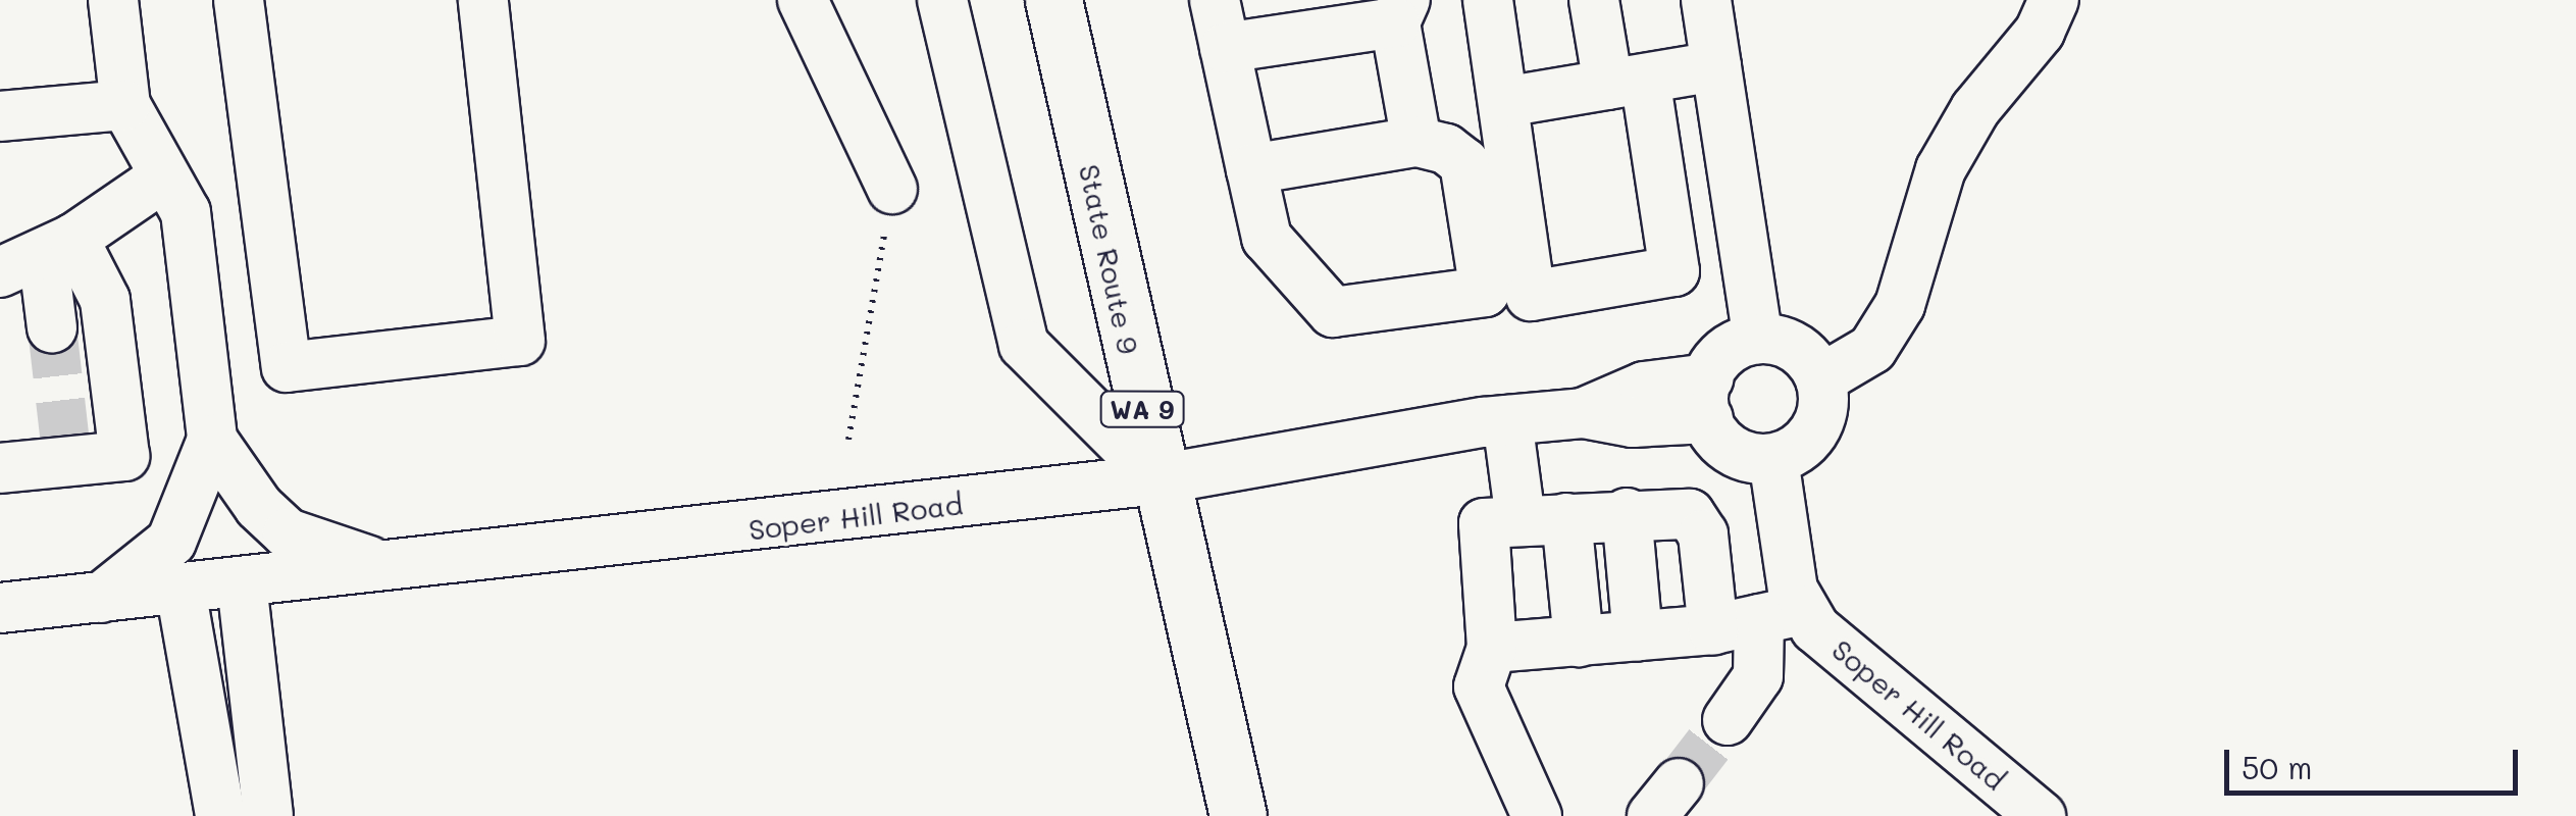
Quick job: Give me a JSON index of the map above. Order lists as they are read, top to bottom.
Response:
{
  "streets": {
    "main road": ["State Route 9", "WA 9"],
    "street": ["Soper Hill Road"]
  },
  "crossings": [
    ["State Route 9", "Soper Hill Road"]
  ],
  "scale_bar": "50 m"
}
